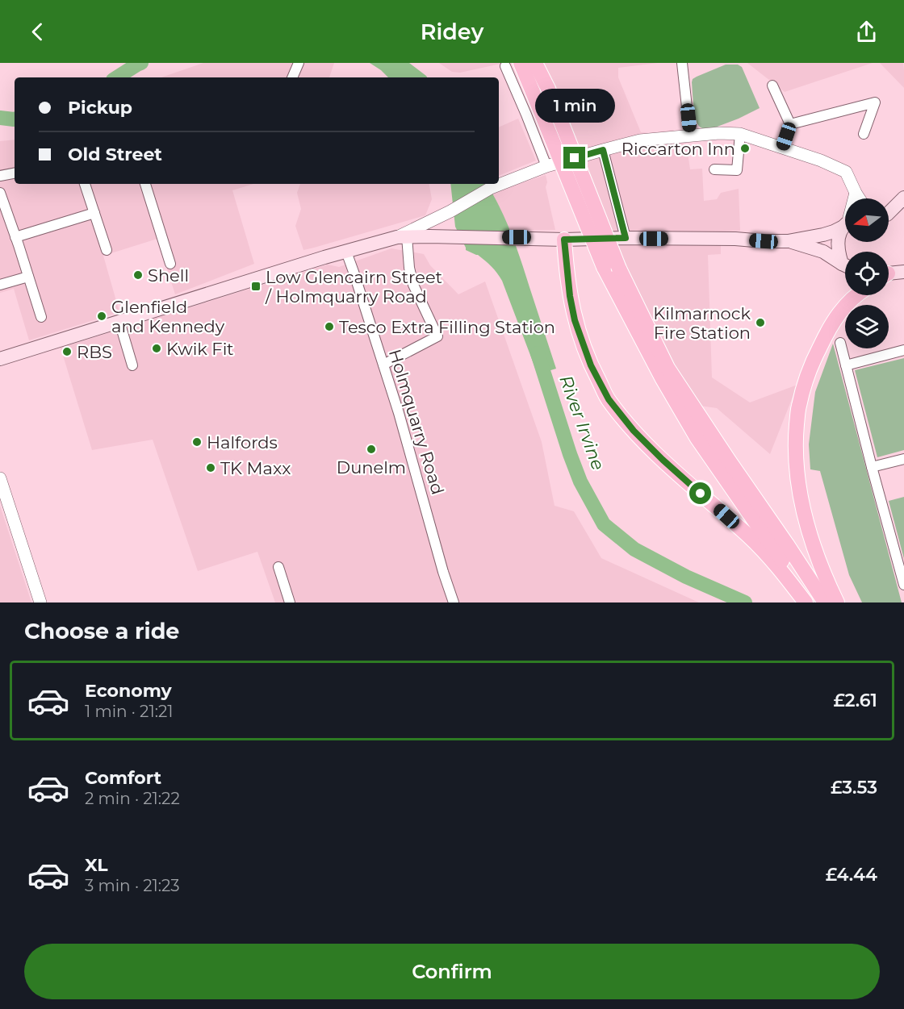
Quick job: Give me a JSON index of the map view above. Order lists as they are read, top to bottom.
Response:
{
  "streets": {
    "street": ["Holmquarry Road"]
  },
  "water": ["River Irvine"],
  "places": {
    "other": [
      "Riccarton Inn",
      "Shell",
      "Glenfield and Kennedy",
      "Kilmarnock Fire Station",
      "Tesco Extra Filling Station",
      "Kwik Fit",
      "RBS",
      "Halfords",
      "Dunelm",
      "TK Maxx"
    ],
    "transit": ["Low Glencairn Street / Holmquarry Road"]
  },
  "north": "left",
  "page": {
    "header": "Ridey",
    "banner": ["Pickup", "Old Street"],
    "bubble": "1 min",
    "heading": "Choose a ride",
    "list": [
      {
        "name": "Economy",
        "note": "1 min · 21:21",
        "value": "£2.61"
      },
      {
        "name": "Comfort",
        "note": "2 min · 21:22",
        "value": "£3.53"
      },
      {
        "name": "XL",
        "note": "3 min · 21:23",
        "value": "£4.44"
      }
    ],
    "buttons": "Confirm"
  }
}
